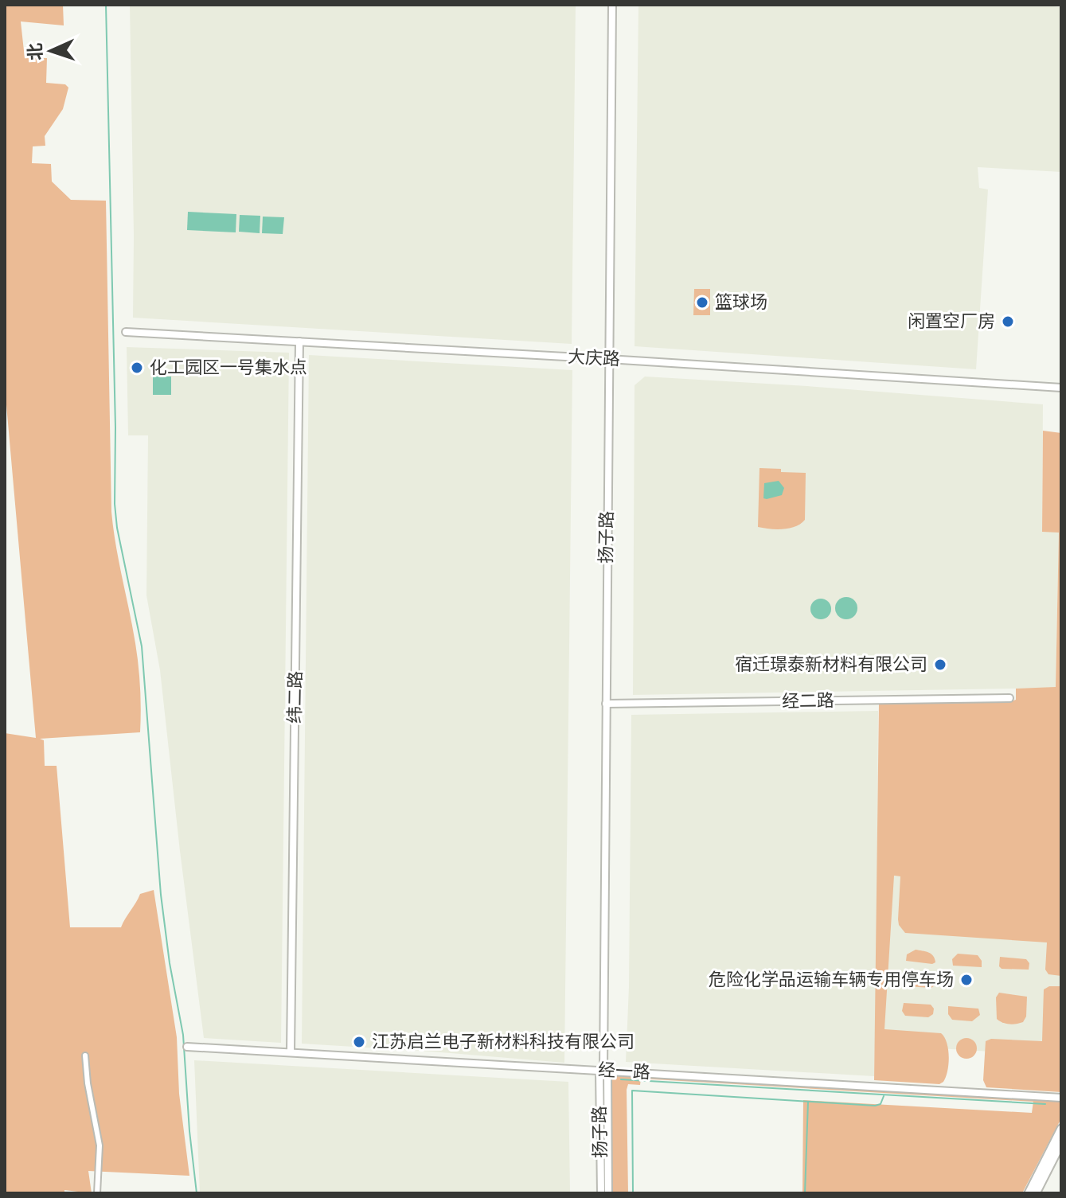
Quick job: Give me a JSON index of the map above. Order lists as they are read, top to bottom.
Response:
{
  "streets": {
    "street": [
      "大庆路",
      "扬子路",
      "纬二路",
      "经二路",
      "经一路"
    ]
  },
  "crossings": [
    ["大庆路", "扬子路"],
    ["大庆路", "纬二路"],
    ["扬子路", "经二路"],
    ["扬子路", "经一路"],
    ["纬二路", "经一路"]
  ],
  "places": [
    "篮球场",
    "闲置空厂房",
    "化工园区一号集水点",
    "宿迁璟泰新材料有限公司",
    "危险化学品运输车辆专用停车场",
    "江苏启兰电子新材料科技有限公司"
  ],
  "north": "left"
}
